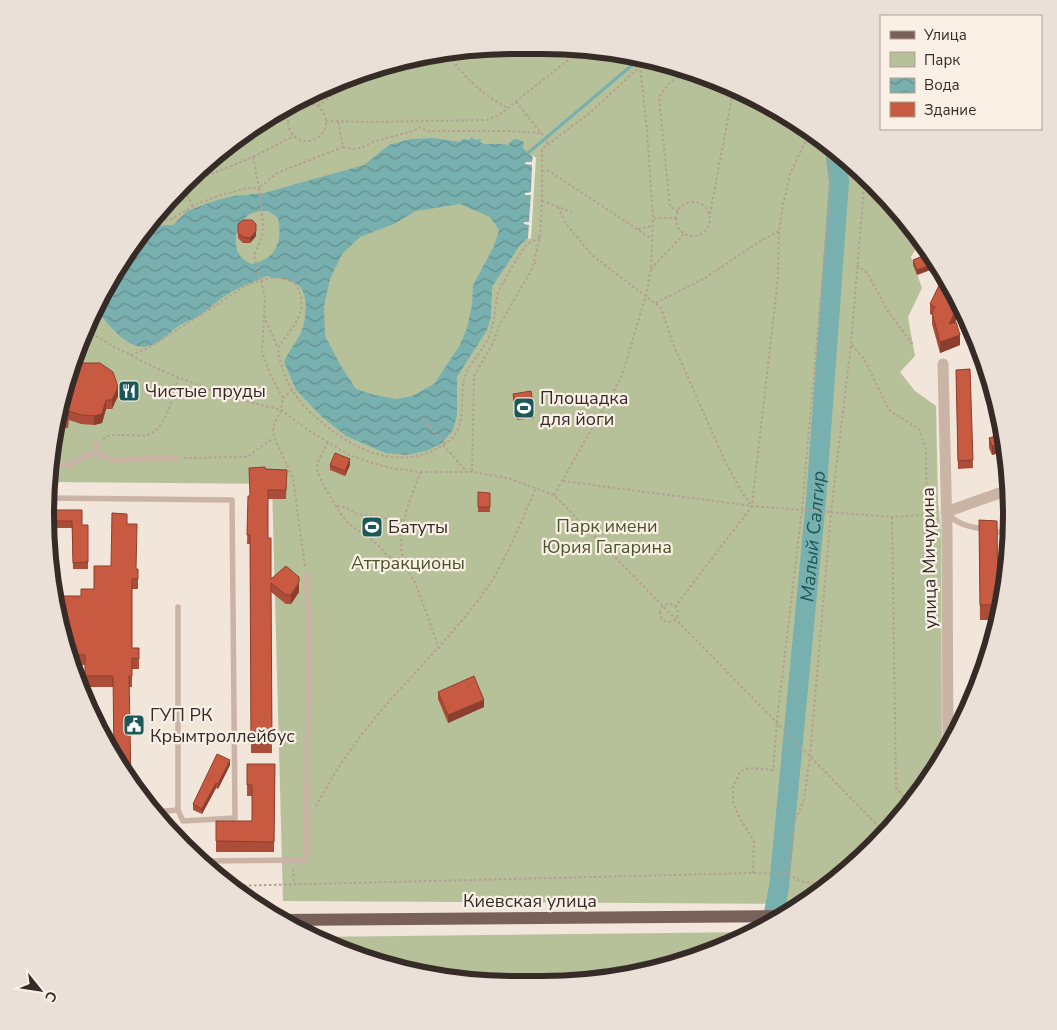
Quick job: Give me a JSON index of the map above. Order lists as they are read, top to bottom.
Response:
{
  "streets": {
    "main road": ["Киевская улица"],
    "street": ["улица Мичурина"]
  },
  "water": ["Малый Салгир"],
  "parks": ["Парк имени Юрия Гагарина", "Аттракционы"],
  "places": {
    "restaurant": ["Чистые пруды"],
    "sports": ["Площадка для йоги", "Батуты"],
    "public building": ["ГУП РК Крымтроллейбус"]
  },
  "legend": [
    "Улица",
    "Парк",
    "Вода",
    "Здание"
  ],
  "north": "bottom right"
}
